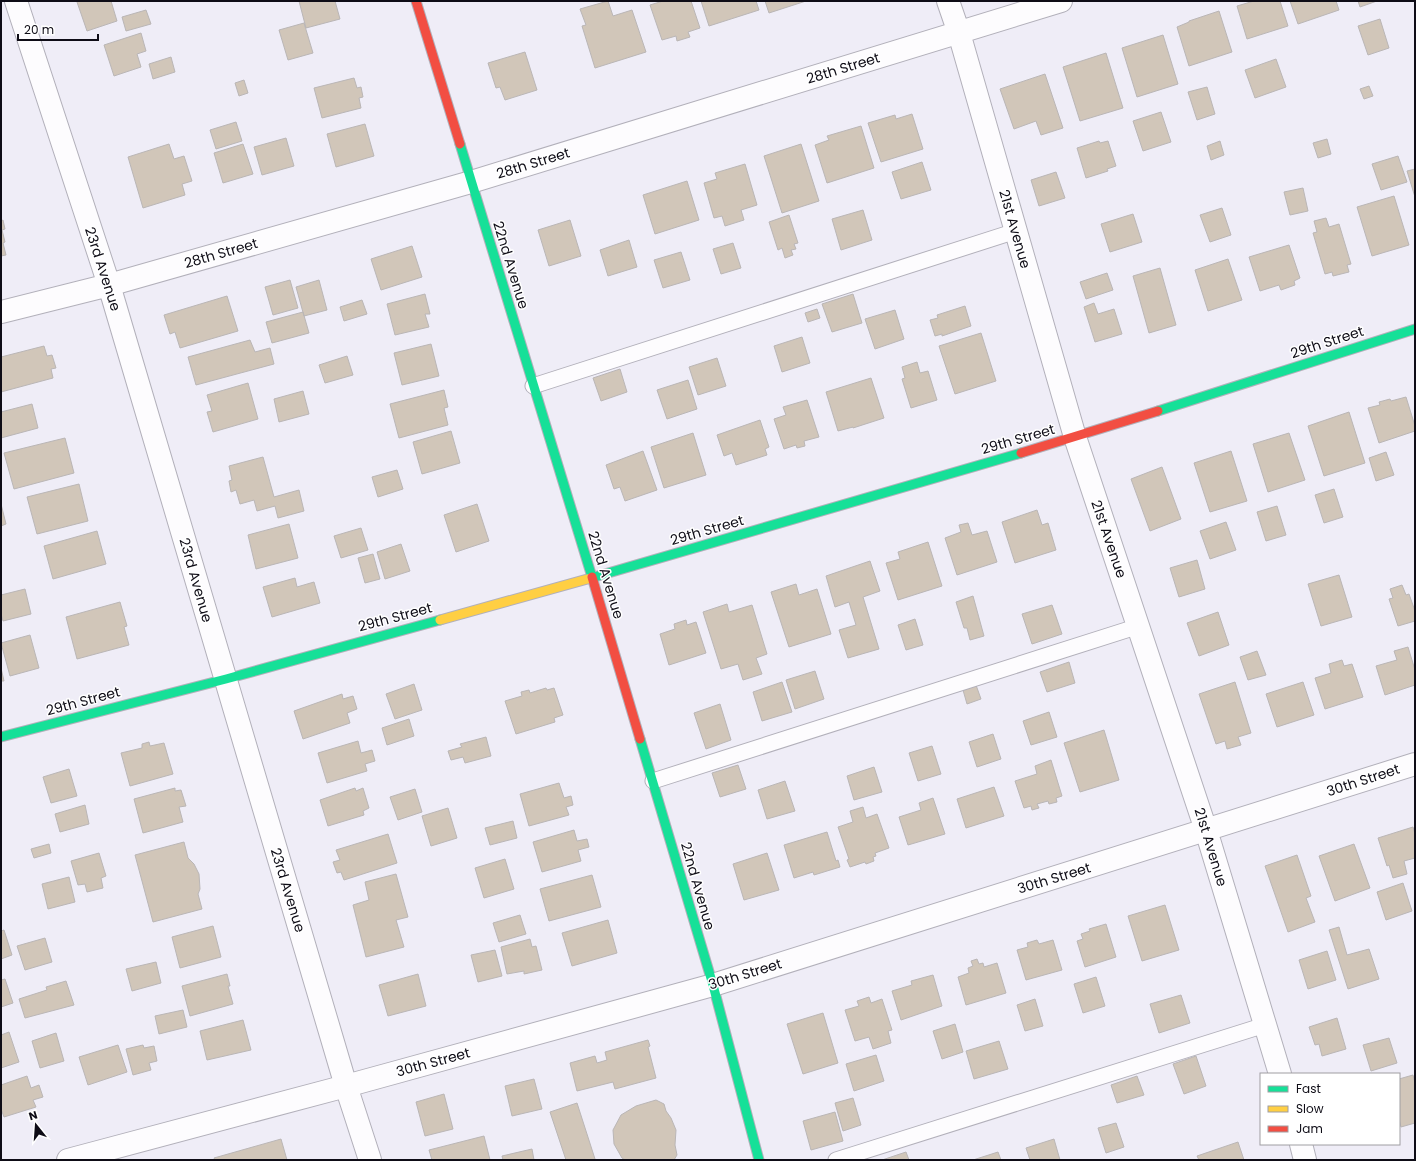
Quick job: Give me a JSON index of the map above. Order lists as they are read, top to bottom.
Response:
{
  "streets": {
    "street": [
      "28th Street",
      "21st Avenue",
      "22nd Avenue",
      "23rd Avenue",
      "29th Street",
      "30th Street"
    ]
  },
  "crossings": [
    ["28th Street", "21st Avenue"],
    ["28th Street", "22nd Avenue"],
    ["28th Street", "23rd Avenue"],
    ["21st Avenue", "29th Street"],
    ["21st Avenue", "30th Street"],
    ["22nd Avenue", "29th Street"],
    ["22nd Avenue", "30th Street"],
    ["23rd Avenue", "29th Street"],
    ["23rd Avenue", "30th Street"]
  ],
  "legend": ["Fast", "Slow", "Jam"],
  "scale_bar": "20 m",
  "north": "top"
}
